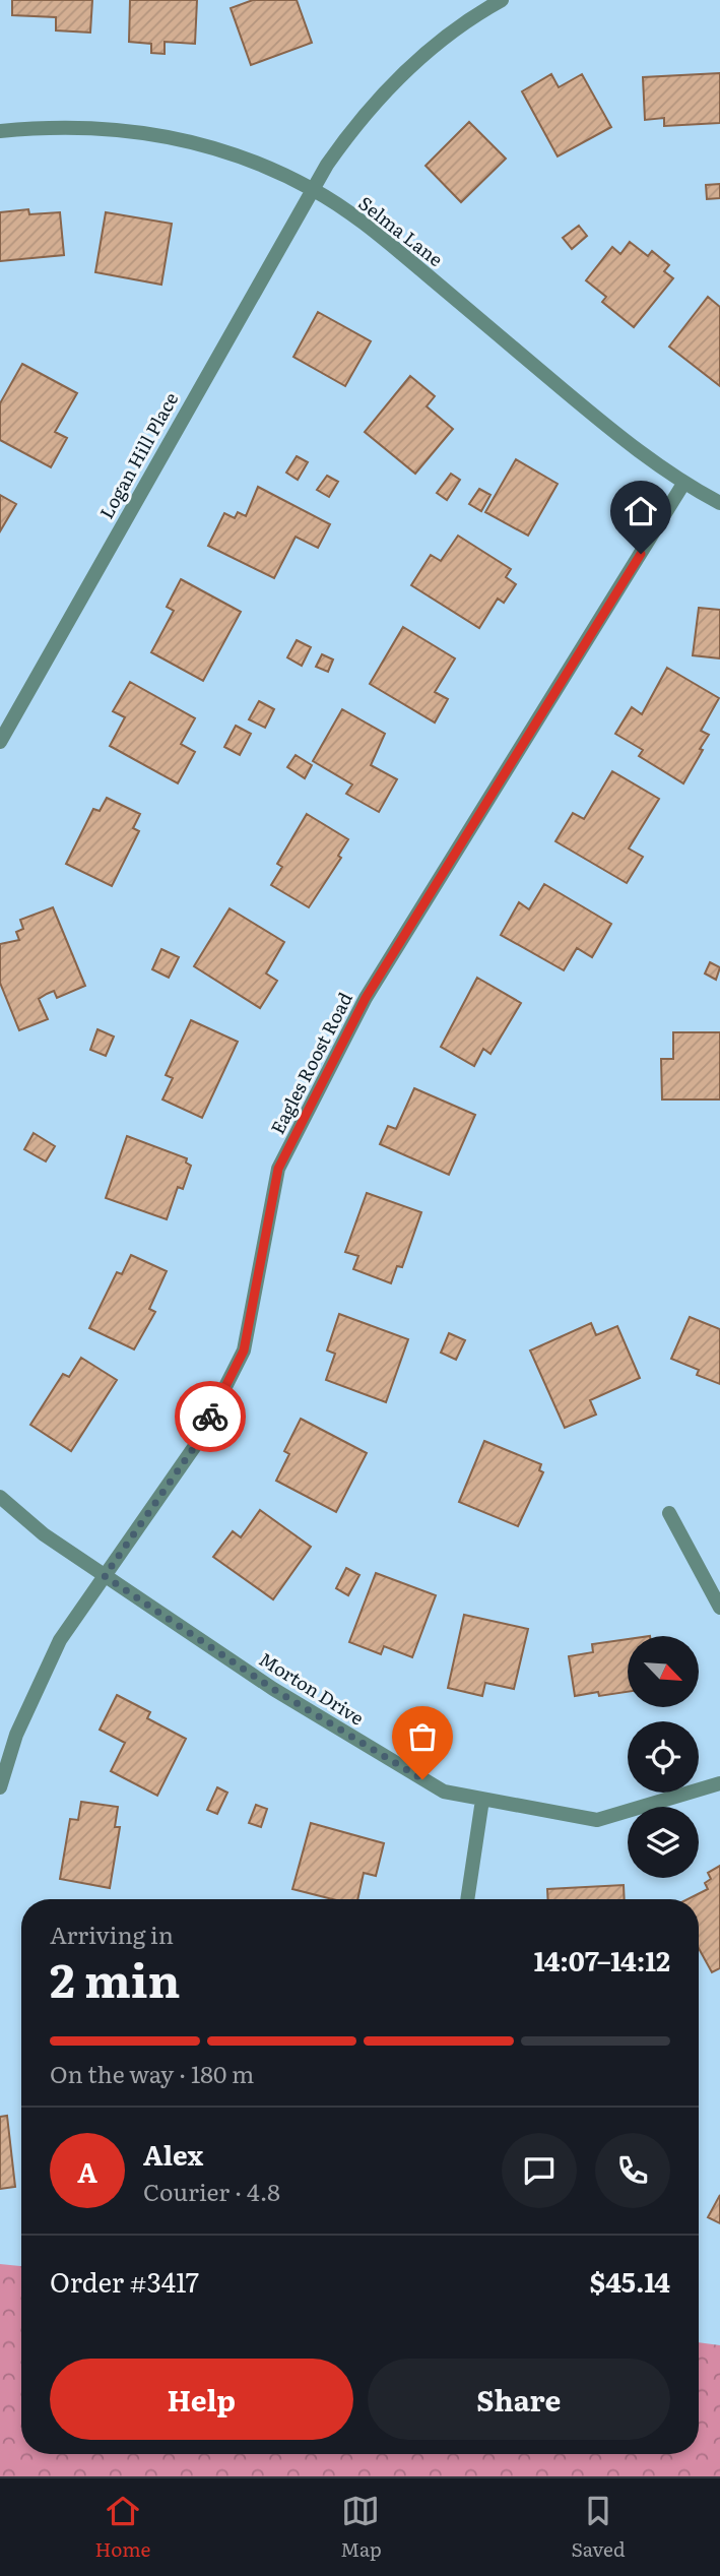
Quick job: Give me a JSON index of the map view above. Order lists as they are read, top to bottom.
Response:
{
  "streets": {
    "street": [
      "Selma Lane",
      "Logan Hill Place",
      "Eagles Roost Road",
      "Morton Drive"
    ]
  },
  "crossings": [
    ["Selma Lane", "Logan Hill Place"],
    ["Selma Lane", "Eagles Roost Road"],
    ["Eagles Roost Road", "Morton Drive"]
  ],
  "north": "bottom right",
  "page": {
    "heading": ["2 min", "Arriving in", "14:07–14:12"],
    "panel": [
      "Alex",
      "Courier · 4.8",
      "Order #3417",
      "$45.14"
    ],
    "bar": "On the way · 180 m",
    "round": "A",
    "buttons": ["Help", "Share"],
    "tabs": ["Home", "Map", "Saved"]
  }
}
